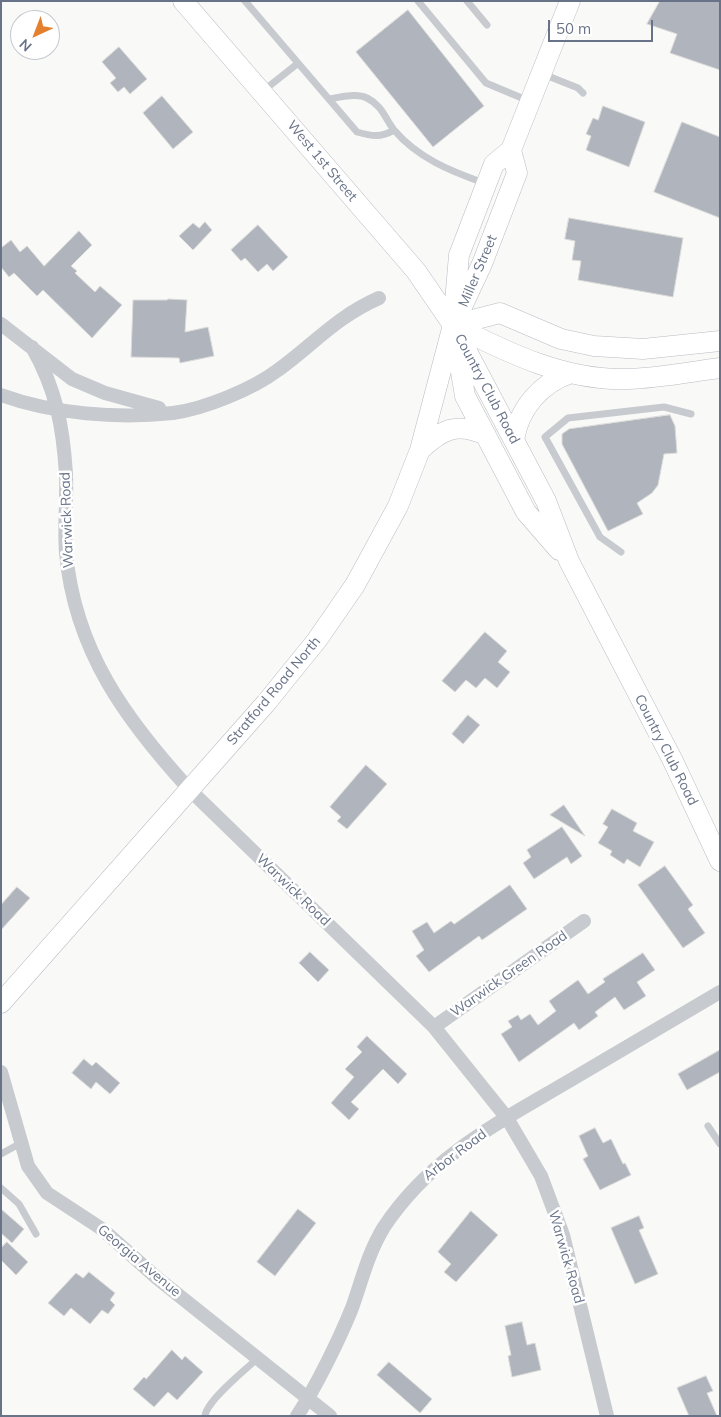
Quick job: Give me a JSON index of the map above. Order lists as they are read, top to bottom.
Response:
{
  "streets": {
    "main road": [
      "West 1st Street",
      "Miller Street",
      "Country Club Road",
      "Stratford Road North"
    ],
    "street": [
      "Warwick Road",
      "Warwick Green Road",
      "Arbor Road",
      "Georgia Avenue"
    ]
  },
  "crossings": [
    ["West 1st Street", "Miller Street"],
    ["West 1st Street", "Country Club Road"],
    ["West 1st Street", "Stratford Road North"],
    ["Miller Street", "Country Club Road"],
    ["Miller Street", "Stratford Road North"],
    ["Country Club Road", "Stratford Road North"],
    ["Warwick Road", "Stratford Road North"],
    ["Warwick Road", "Warwick Green Road"],
    ["Warwick Road", "Arbor Road"],
    ["Arbor Road", "Georgia Avenue"]
  ],
  "scale_bar": "50 m",
  "north": "bottom left"
}
